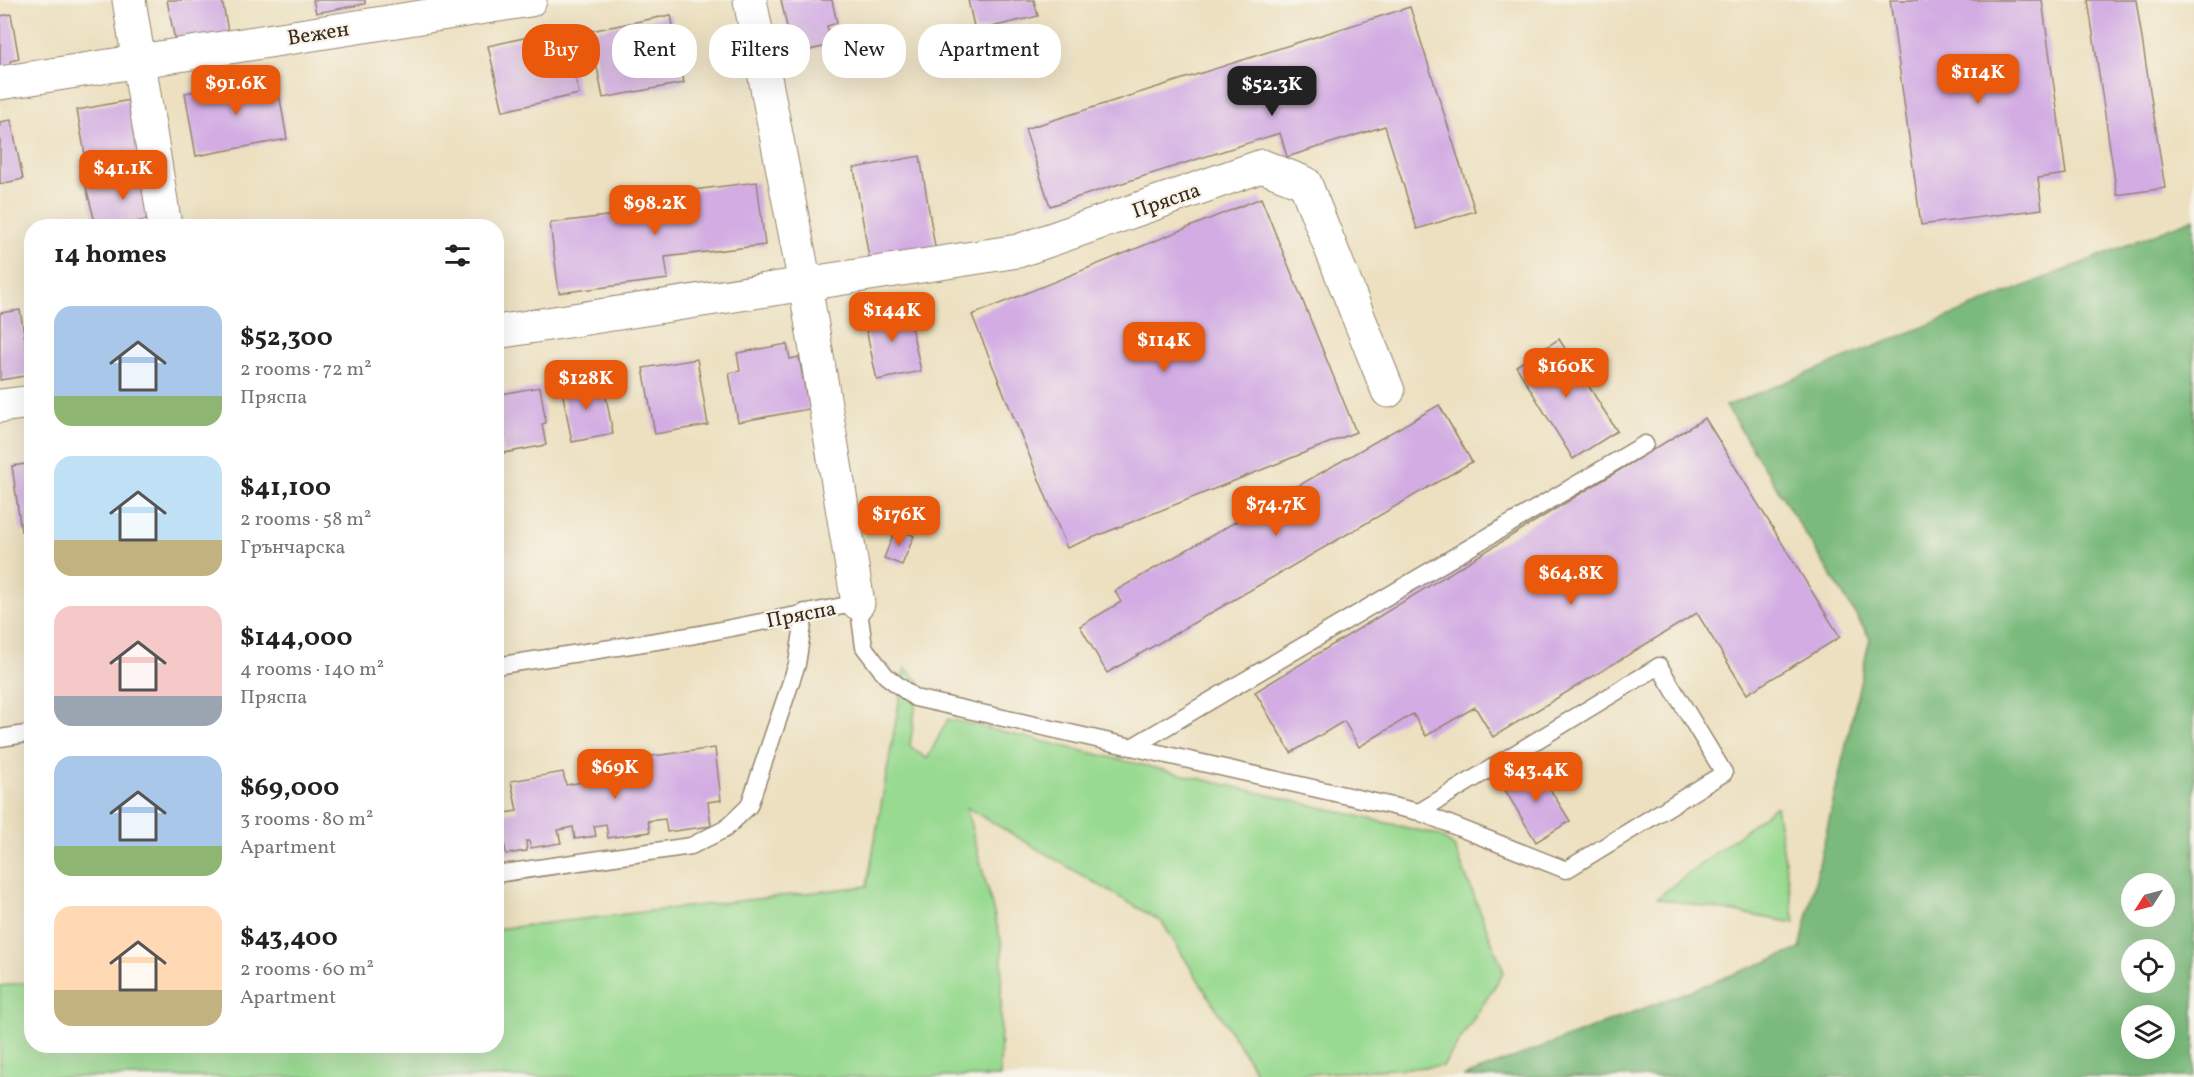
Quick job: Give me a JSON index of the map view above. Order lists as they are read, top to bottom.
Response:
{
  "streets": {
    "street": ["Вежен", "Пряспа"]
  },
  "north": "bottom left",
  "page": {
    "chip": [
      "Buy",
      "Rent",
      "Filters",
      "New",
      "Apartment"
    ],
    "price": [
      "$114K",
      "$91.6K",
      "$52.3K",
      "$41.1K",
      "$98.2K",
      "$144K",
      "$114K",
      "$160K",
      "$128K",
      "$74.7K",
      "$176K",
      "$64.8K",
      "$69K",
      "$43.4K"
    ],
    "heading": "14 homes",
    "list": [
      {
        "name": "$52,300",
        "note": "2 rooms · 72 m² · Пряспа"
      },
      {
        "name": "$41,100",
        "note": "2 rooms · 58 m² · Грънчарска"
      },
      {
        "name": "$144,000",
        "note": "4 rooms · 140 m² · Пряспа"
      },
      {
        "name": "$69,000",
        "note": "3 rooms · 80 m² · Apartment"
      },
      {
        "name": "$43,400",
        "note": "2 rooms · 60 m² · Apartment"
      }
    ]
  }
}
